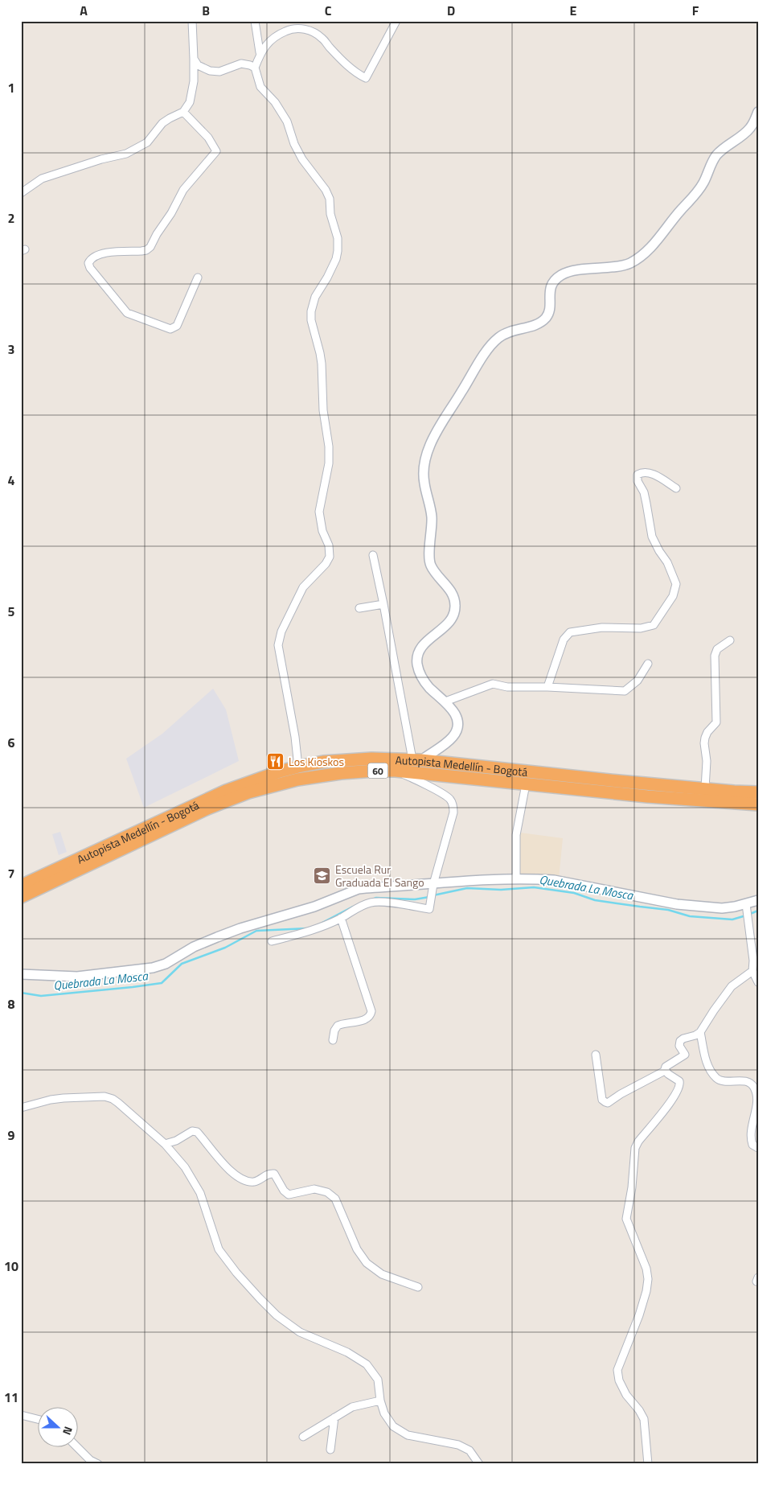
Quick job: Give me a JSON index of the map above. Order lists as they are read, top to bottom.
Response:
{
  "streets": {
    "highway": ["Autopista Medellín - Bogotá", "60"]
  },
  "water": ["Quebrada La Mosca"],
  "places": {
    "restaurant": ["Los Kioskos"],
    "school or university": ["Escuela Rur Graduada El Sango"]
  },
  "north": "right",
  "grid": {
    "columns": [
      "A",
      "B",
      "C",
      "D",
      "E",
      "F"
    ],
    "rows": [
      "1",
      "2",
      "3",
      "4",
      "5",
      "6",
      "7",
      "8",
      "9",
      "10",
      "11"
    ]
  }
}
